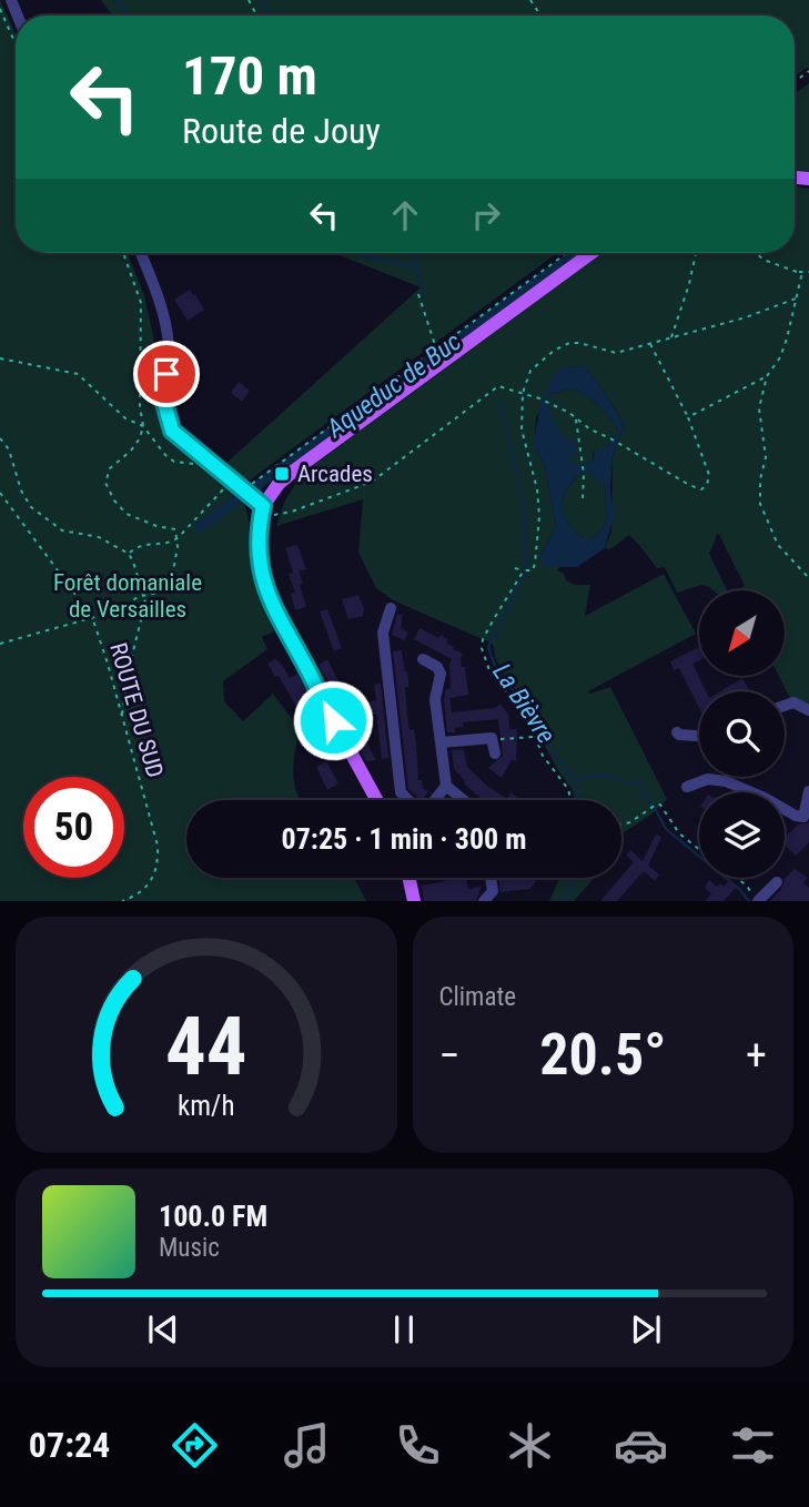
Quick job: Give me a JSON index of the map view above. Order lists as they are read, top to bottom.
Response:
{
  "streets": {
    "path": ["ROUTE DU SUD"]
  },
  "water": ["Aqueduc de Buc", "La Bièvre"],
  "parks": ["Forêt domaniale de Versailles"],
  "places": {
    "transit": ["Arcades"]
  },
  "north": "bottom left",
  "page": {
    "turn": ["170 m", "Route de Jouy"],
    "limit": "50",
    "trip": "07:25 · 1 min · 300 m",
    "tile": "Climate",
    "heat": ["−", "20.5°", "+"],
    "song": ["100.0 FM", "Music"],
    "tabs": "07:24",
    "gauge": ["44", "km/h"]
  }
}
